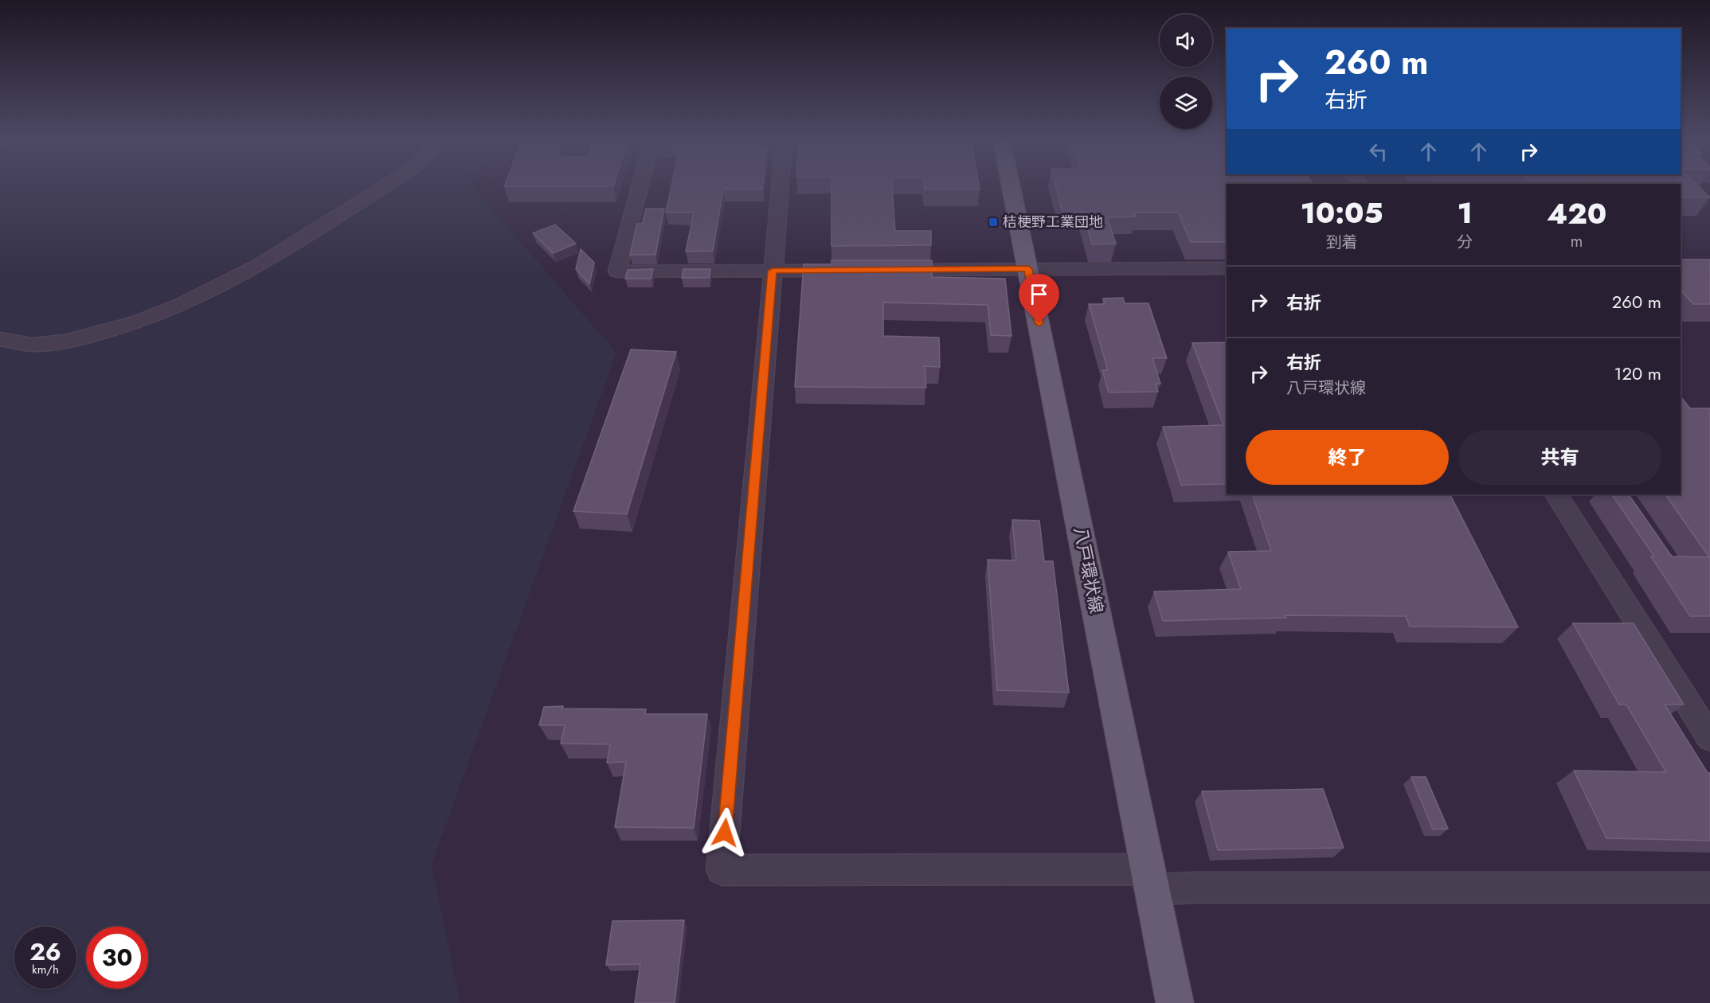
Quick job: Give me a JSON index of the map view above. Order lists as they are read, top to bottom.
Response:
{
  "streets": {
    "main road": ["八戸環状線"]
  },
  "places": {
    "transit": ["桔梗野工業団地"]
  },
  "page": {
    "turn": ["260 m", "右折"],
    "eta": [
      "10:05",
      "到着",
      "1",
      "分",
      "420",
      "m"
    ],
    "list": [
      {
        "name": "右折",
        "value": "260 m"
      },
      {
        "name": "右折",
        "note": "八戸環状線",
        "value": "120 m"
      }
    ],
    "buttons": ["終了", "共有"],
    "speed": "26 km/h",
    "limit": "30"
  }
}
